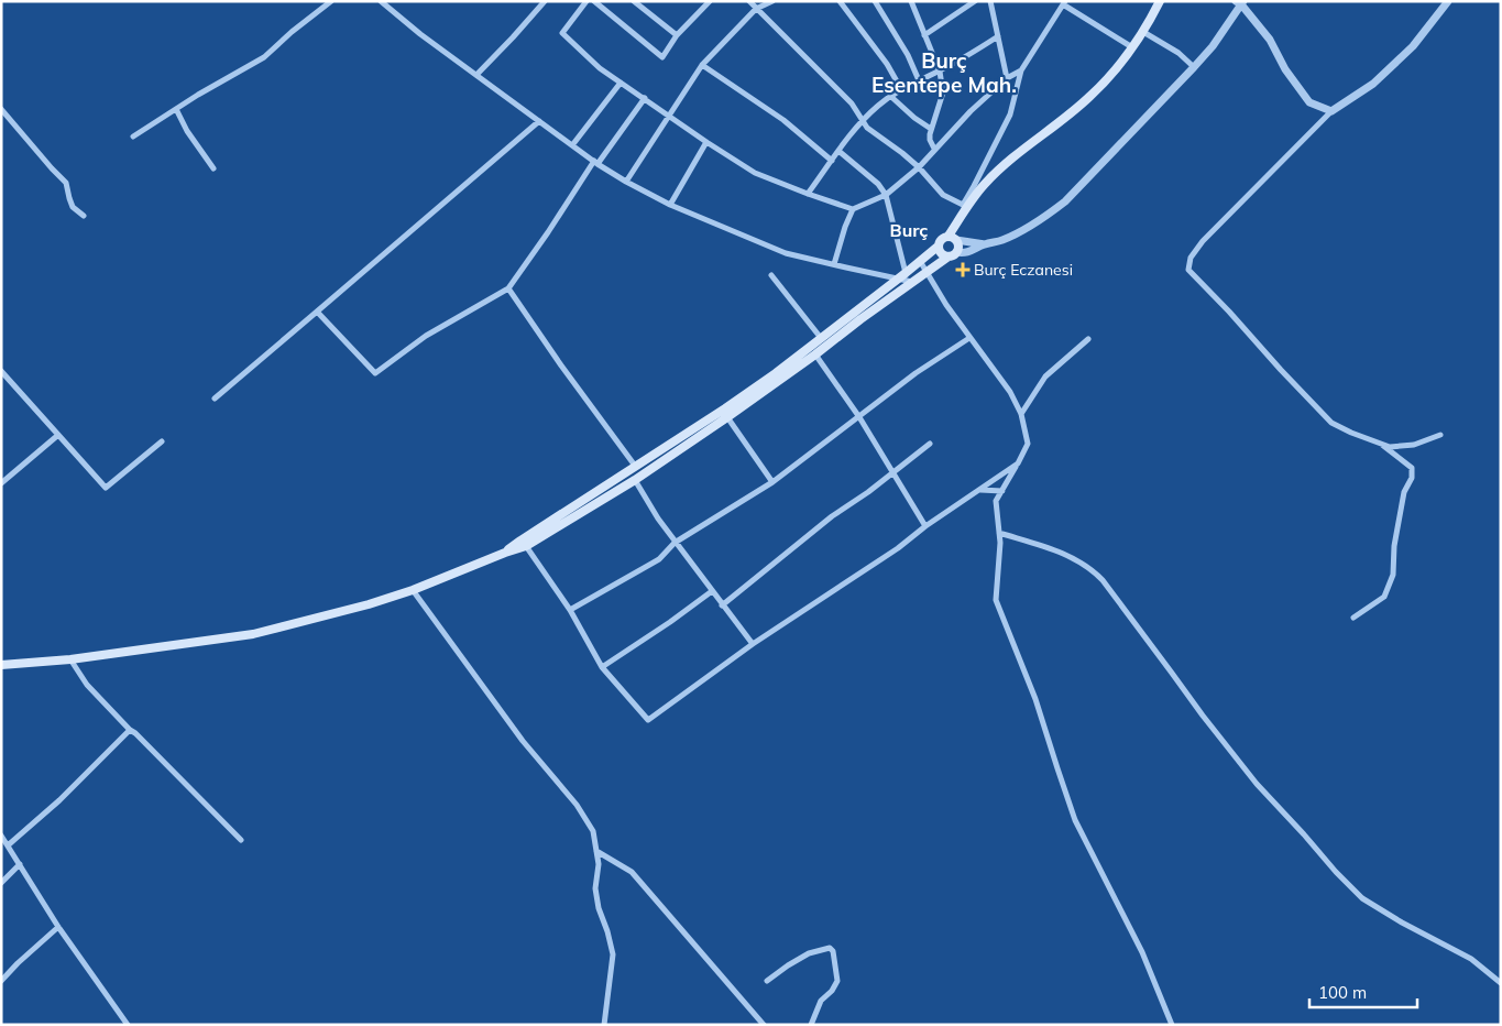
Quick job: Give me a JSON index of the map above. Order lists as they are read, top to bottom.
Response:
{
  "districts": ["Burç Esentepe Mah.", "Burç"],
  "places": {
    "health": ["Burç Eczanesi"]
  },
  "scale_bar": "100 m"
}
